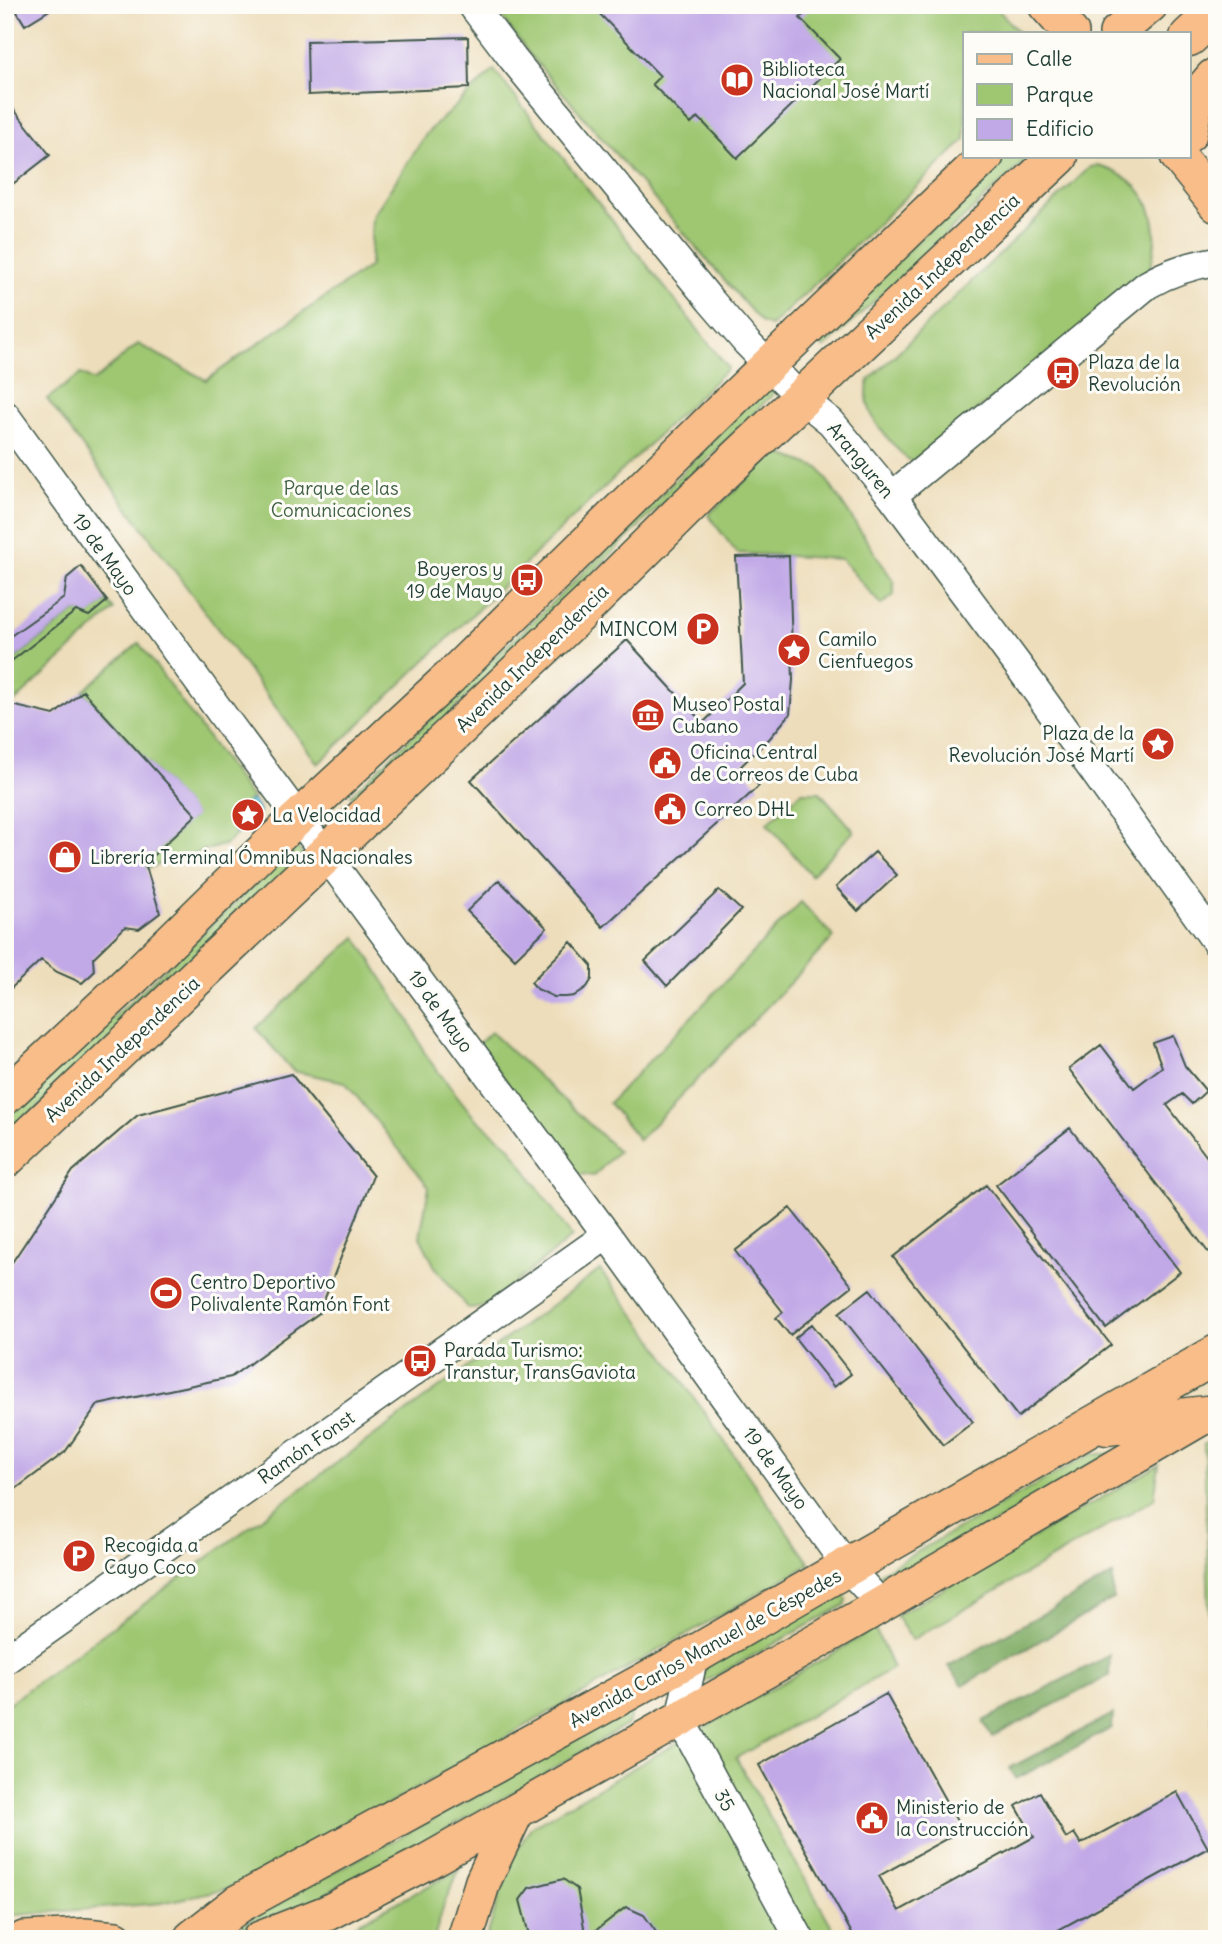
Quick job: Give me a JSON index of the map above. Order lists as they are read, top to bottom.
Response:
{
  "streets": {
    "highway": ["Avenida Independencia", "Avenida Carlos Manuel de Céspedes"],
    "street": [
      "Aranguren",
      "19 de Mayo",
      "Ramón Fonst",
      "35"
    ]
  },
  "crossings": [
    ["Avenida Independencia", "Aranguren"],
    ["Avenida Independencia", "19 de Mayo"],
    ["19 de Mayo", "Ramón Fonst"],
    ["19 de Mayo", "Avenida Carlos Manuel de Céspedes"]
  ],
  "parks": ["Parque de las Comunicaciones"],
  "places": {
    "library": ["Biblioteca Nacional José Martí"],
    "bus stop": ["Plaza de la Revolución", "Boyeros y 19 de Mayo", "Parada Turismo: Transtur, TransGaviota"],
    "parking": ["MINCOM", "Recogida a Cayo Coco"],
    "place": ["Camilo Cienfuegos", "Plaza de la Revolución José Martí", "La Velocidad"],
    "museum": ["Museo Postal Cubano"],
    "public building": ["Oficina Central de Correos de Cuba", "Correo DHL", "Ministerio de la Construcción"],
    "shop": ["Librería Terminal Ómnibus Nacionales"],
    "sports": ["Centro Deportivo Polivalente Ramón Font"]
  },
  "legend": ["Calle", "Parque", "Edificio"]
}
